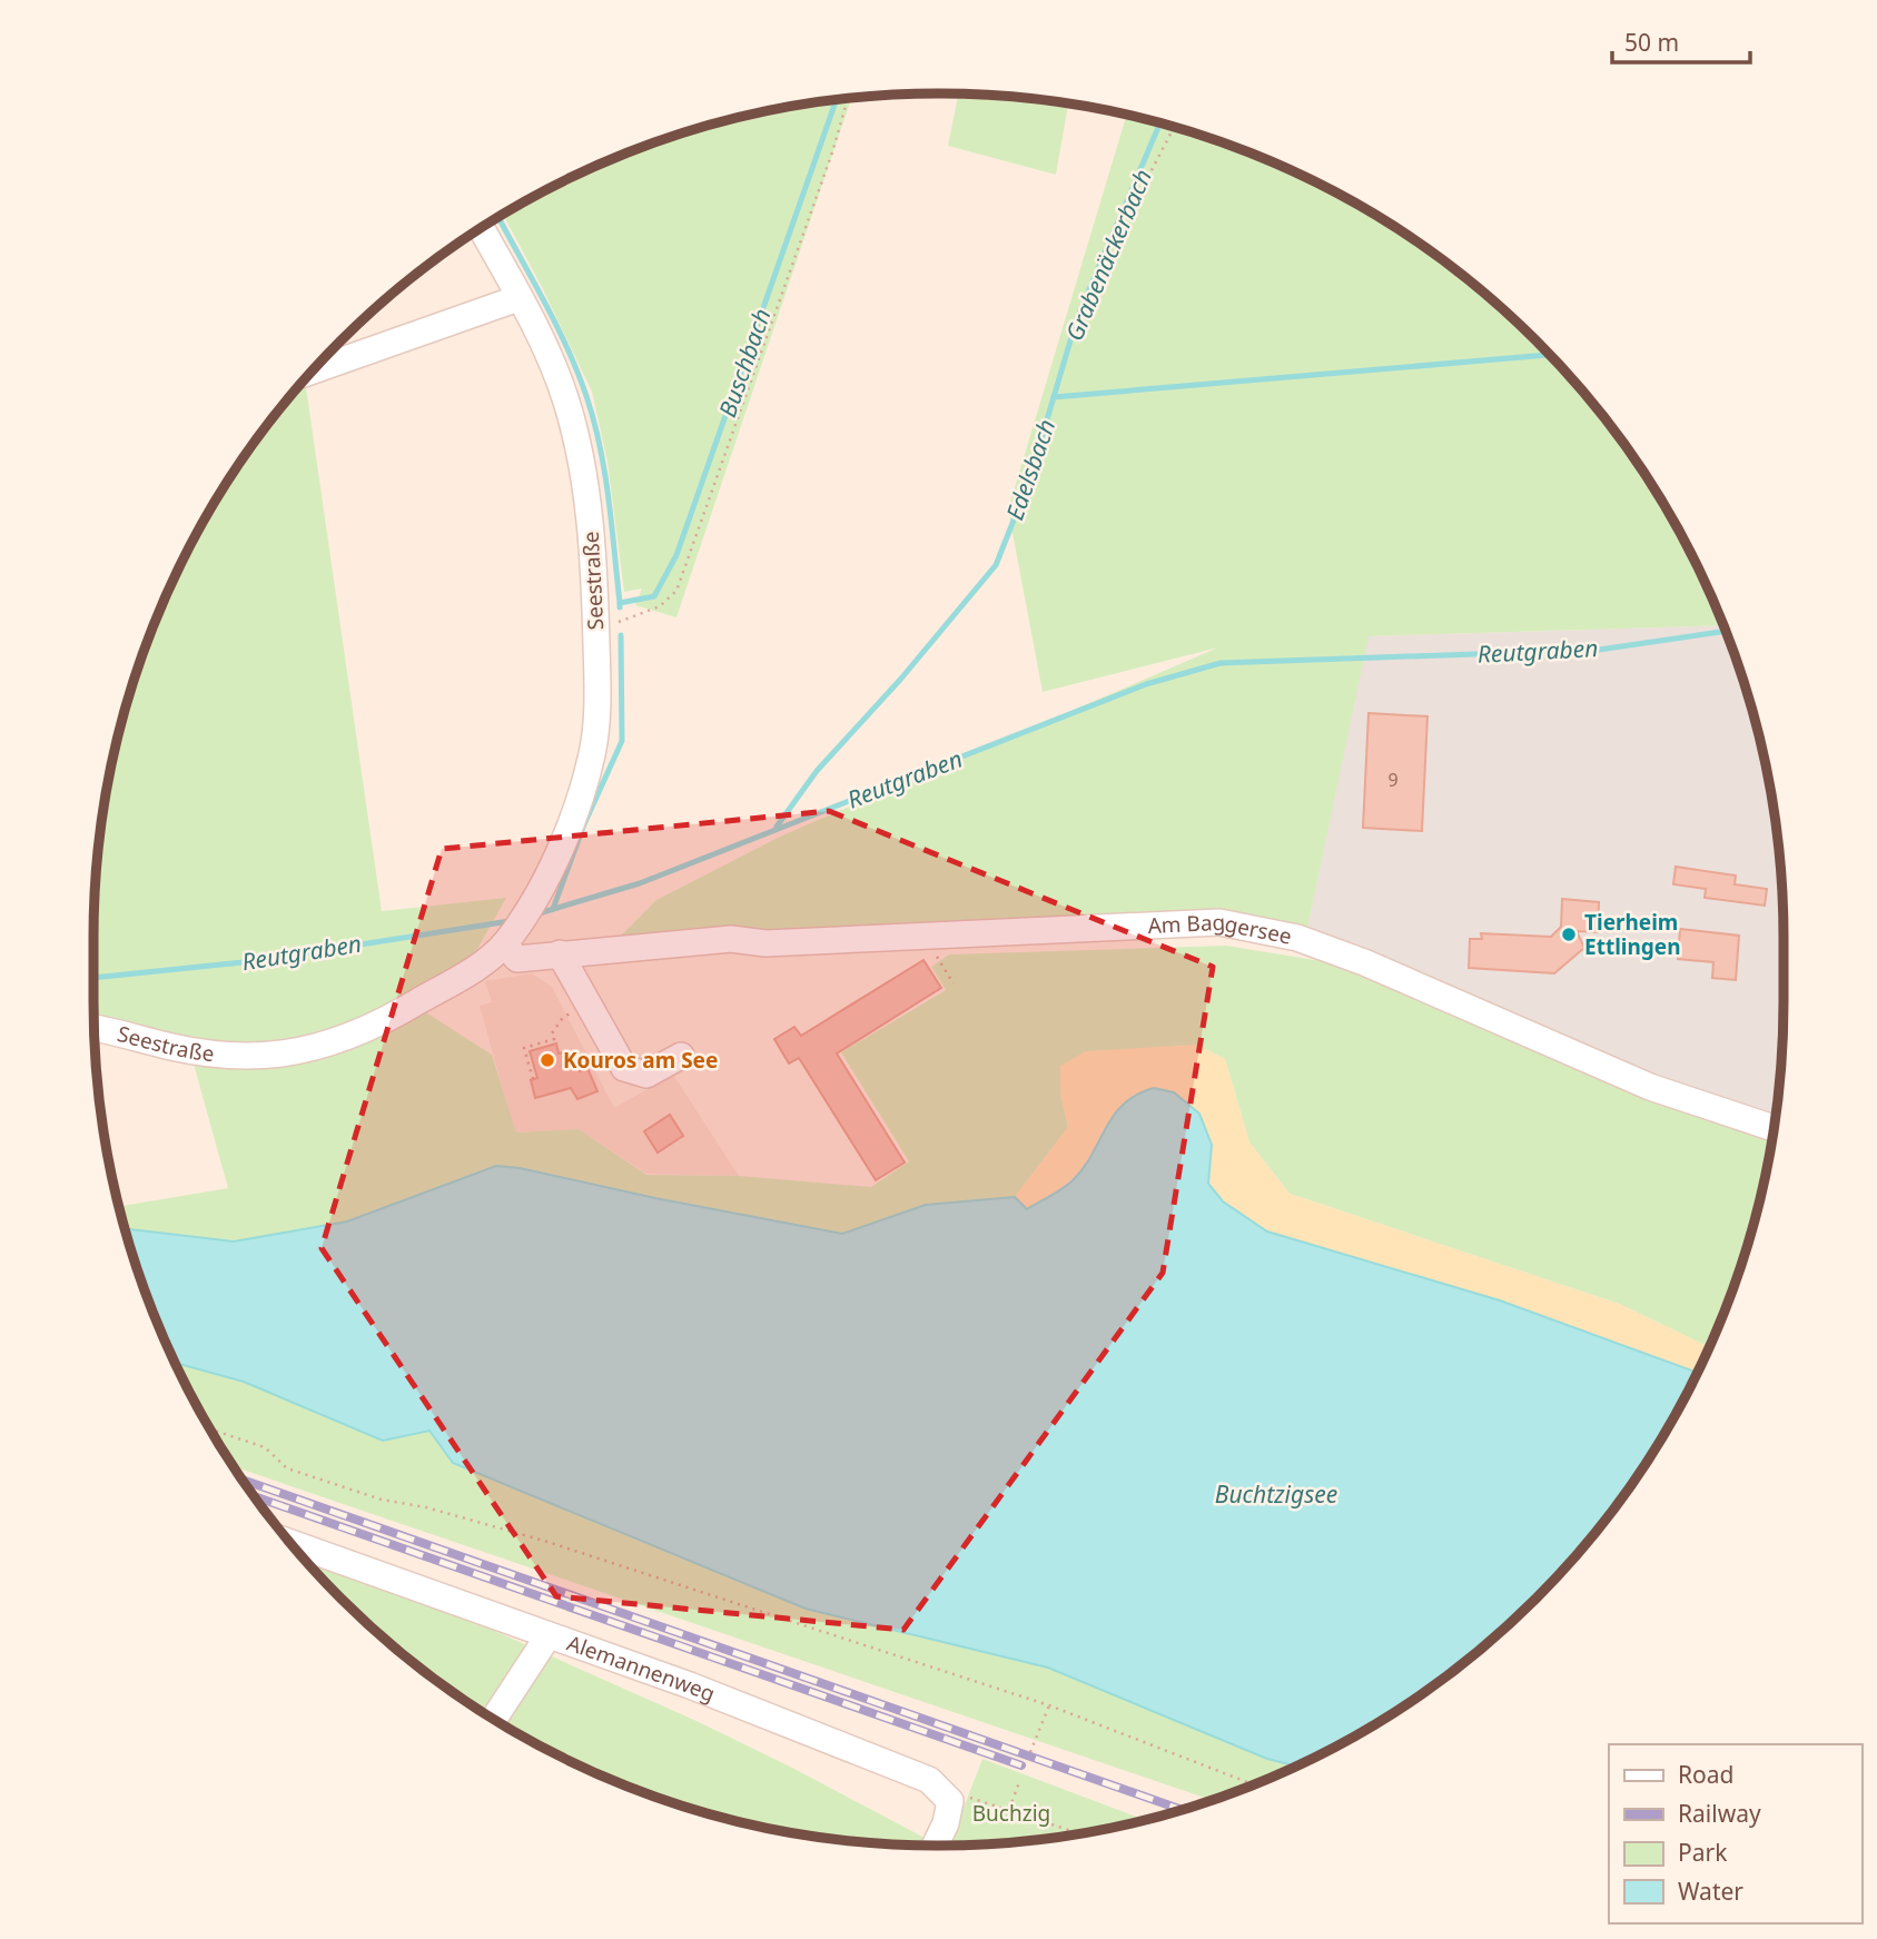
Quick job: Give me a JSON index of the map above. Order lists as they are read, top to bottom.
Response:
{
  "streets": {
    "street": ["Seestraße", "Am Baggersee", "Alemannenweg"]
  },
  "water": [
    "Grabenäckerbach",
    "Buschbach",
    "Edelsbach",
    "Reutgraben",
    "Buchtzigsee"
  ],
  "parks": ["Buchzig"],
  "places": ["Tierheim Ettlingen", "Kouros am See"],
  "house_numbers": ["9"],
  "legend": [
    "Road",
    "Railway",
    "Park",
    "Water"
  ],
  "scale_bar": "50 m"
}
